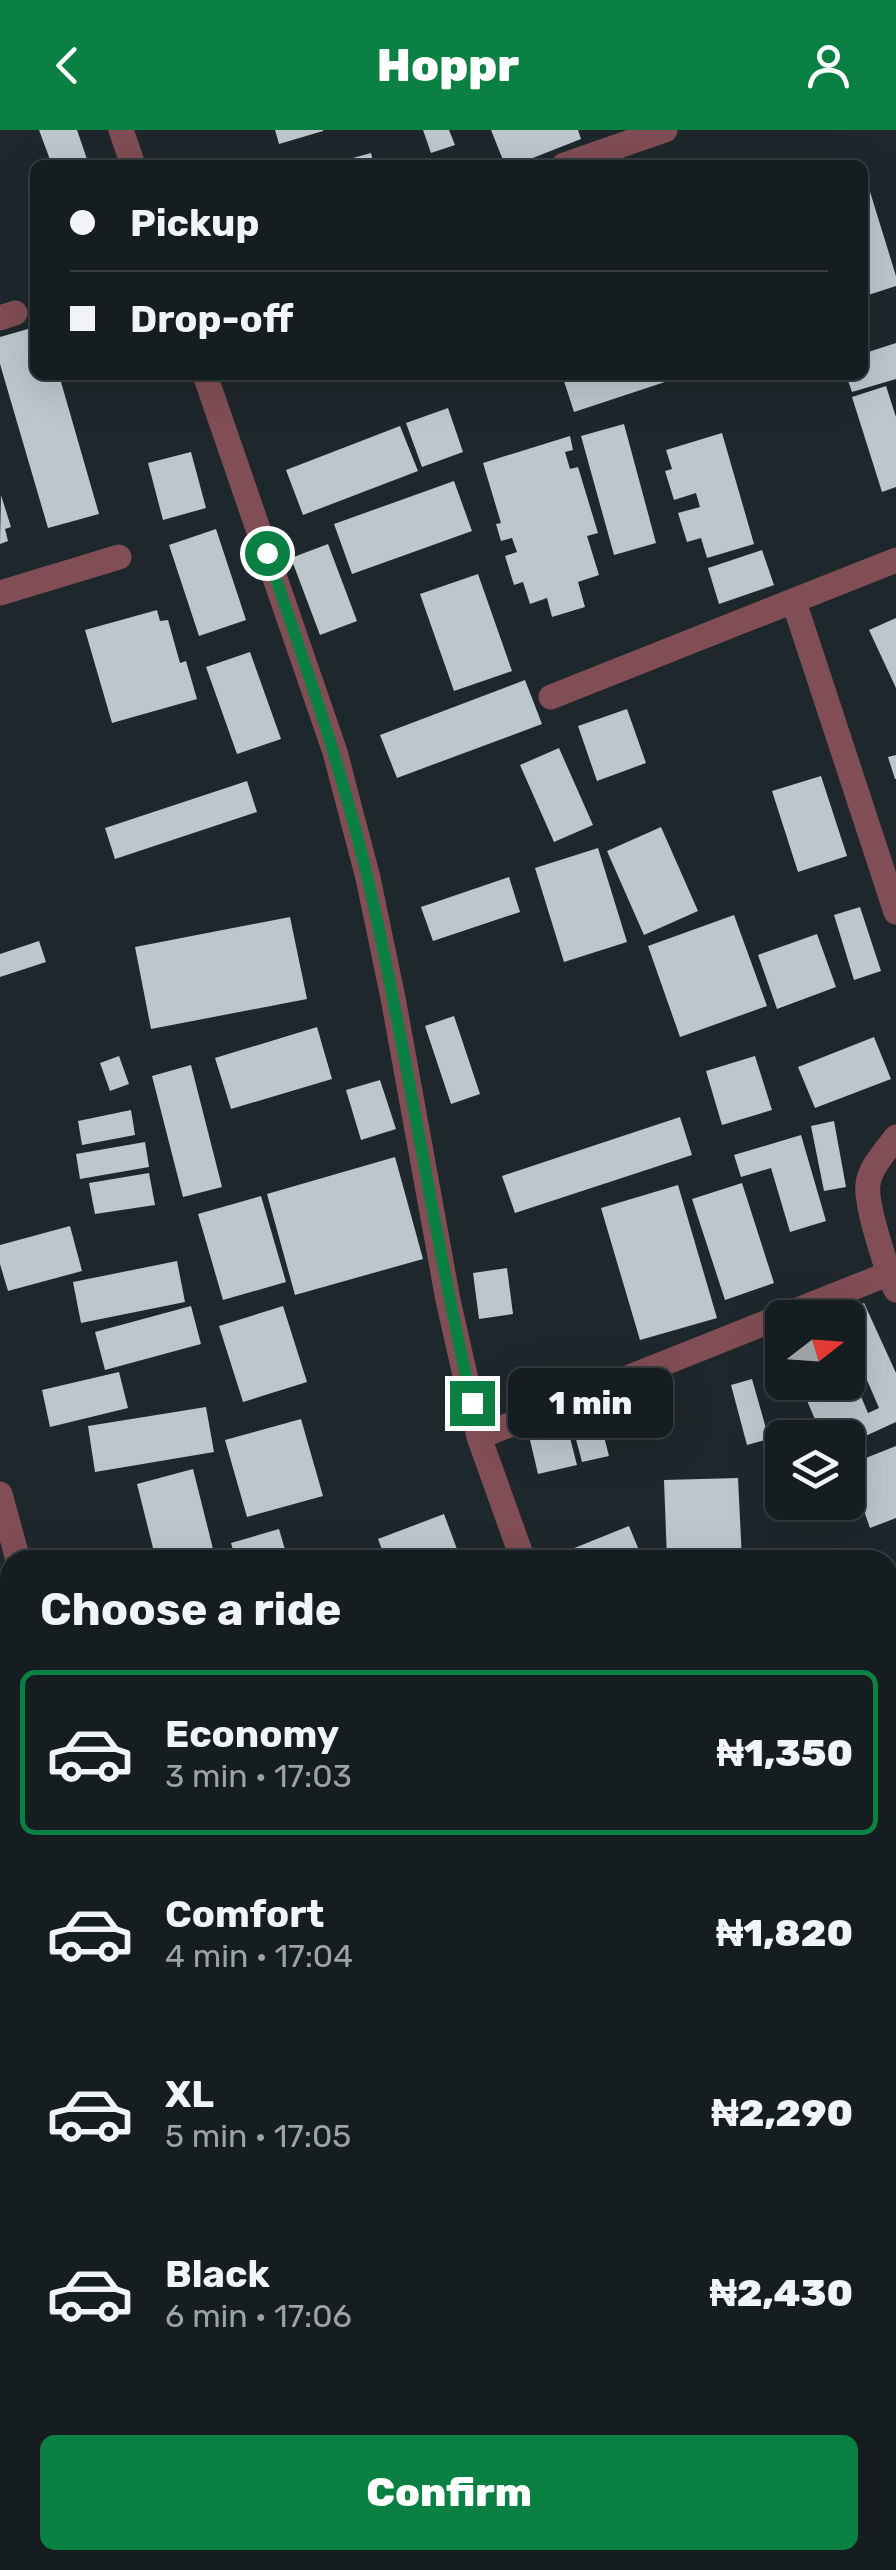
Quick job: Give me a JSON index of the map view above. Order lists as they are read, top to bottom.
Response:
{
  "north": "right",
  "page": {
    "header": "Hoppr",
    "banner": ["Pickup", "Drop-off"],
    "bubble": "1 min",
    "heading": "Choose a ride",
    "list": [
      {
        "name": "Economy",
        "note": "3 min · 17:03",
        "value": "₦1,350"
      },
      {
        "name": "Comfort",
        "note": "4 min · 17:04",
        "value": "₦1,820"
      },
      {
        "name": "XL",
        "note": "5 min · 17:05",
        "value": "₦2,290"
      },
      {
        "name": "Black",
        "note": "6 min · 17:06",
        "value": "₦2,430"
      }
    ],
    "buttons": "Confirm"
  }
}
